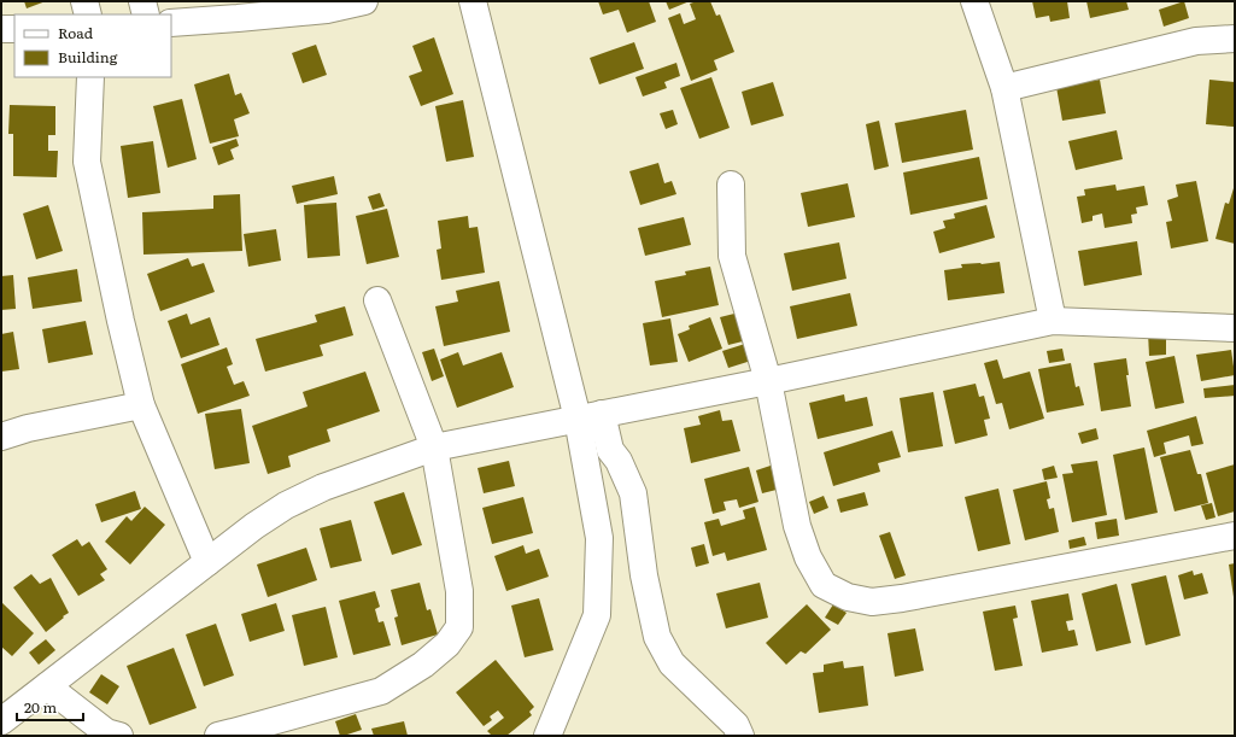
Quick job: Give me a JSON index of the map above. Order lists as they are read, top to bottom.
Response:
{
  "legend": ["Road", "Building"],
  "scale_bar": "20 m"
}
